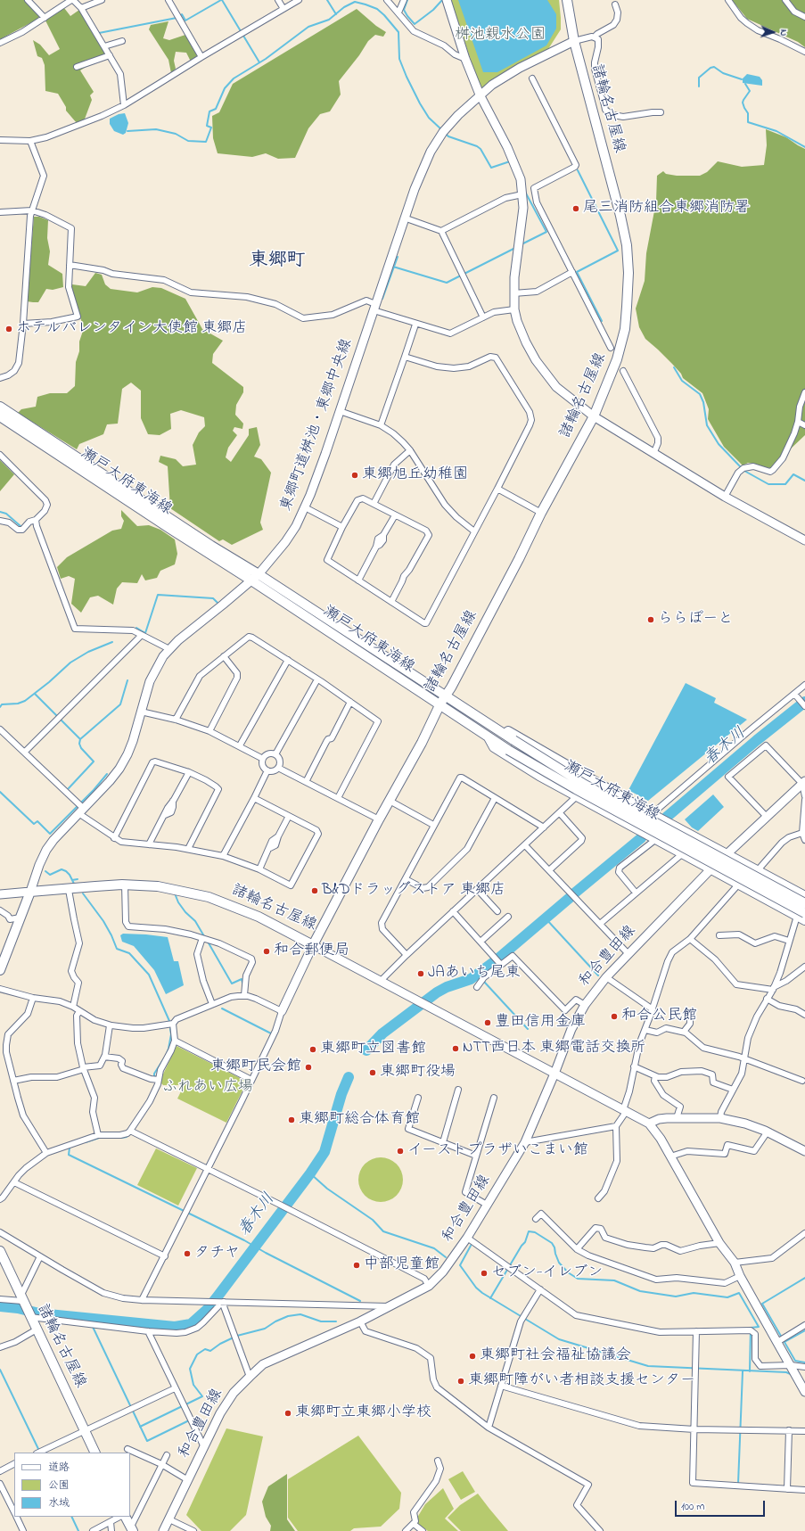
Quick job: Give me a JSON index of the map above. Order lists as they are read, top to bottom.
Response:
{
  "streets": {
    "main road": ["諸輪名古屋線", "瀬戸大府東海線"],
    "street": ["東郷町道桝池・東郷中央線", "和合豊田線"]
  },
  "crossings": [
    ["諸輪名古屋線", "東郷町道桝池・東郷中央線"],
    ["諸輪名古屋線", "瀬戸大府東海線"],
    ["東郷町道桝池・東郷中央線", "瀬戸大府東海線"]
  ],
  "districts": ["東郷町"],
  "water": ["春木川"],
  "parks": ["桝池親水公園", "ふれあい広場"],
  "places": [
    "尾三消防組合東郷消防署",
    "ホテルバレンタイン大使館 東郷店",
    "東郷旭丘幼稚園",
    "ららぽーと",
    "B&Dドラッグストア 東郷店",
    "和合郵便局",
    "JAあいち尾東",
    "和合公民館",
    "豊田信用金庫",
    "NTT西日本 東郷電話交換所",
    "東郷町立図書館",
    "東郷町民会館",
    "東郷町役場",
    "東郷町総合体育館",
    "イーストプラザいこまい館",
    "タチヤ",
    "中部児童館",
    "セブン-イレブン",
    "東郷町社会福祉協議会",
    "東郷町障がい者相談支援センター",
    "東郷町立東郷小学校"
  ],
  "legend": ["道路", "公園", "水域"],
  "scale_bar": "100 m",
  "north": "right"
}
